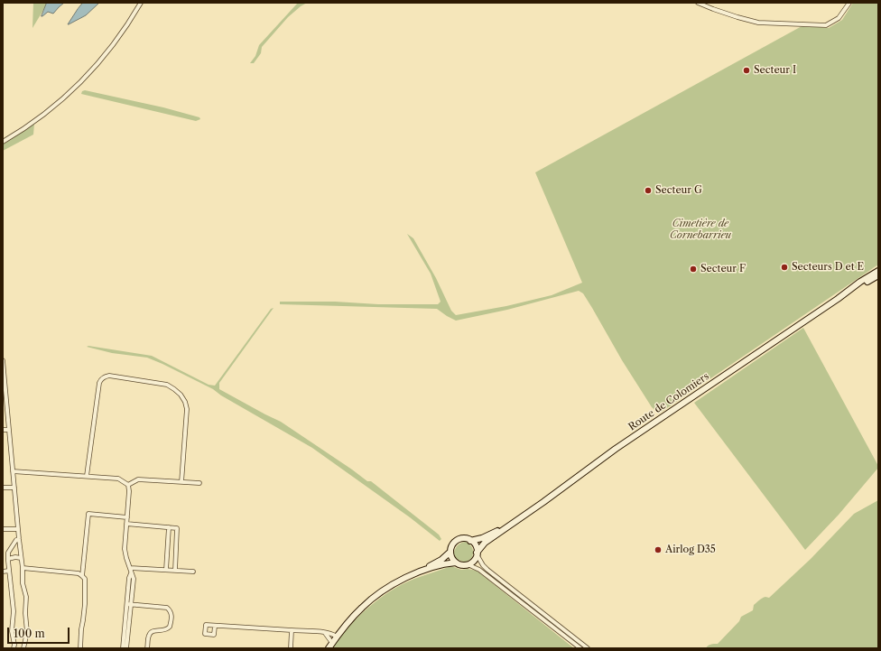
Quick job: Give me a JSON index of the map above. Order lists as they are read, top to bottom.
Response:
{
  "streets": {
    "main road": ["Route de Colomiers"]
  },
  "parks": ["Cimetière de Cornebarrieu"],
  "places": [
    "Secteur I",
    "Secteur G",
    "Secteurs D et E",
    "Secteur F",
    "Airlog D35"
  ],
  "scale_bar": "100 m"
}
